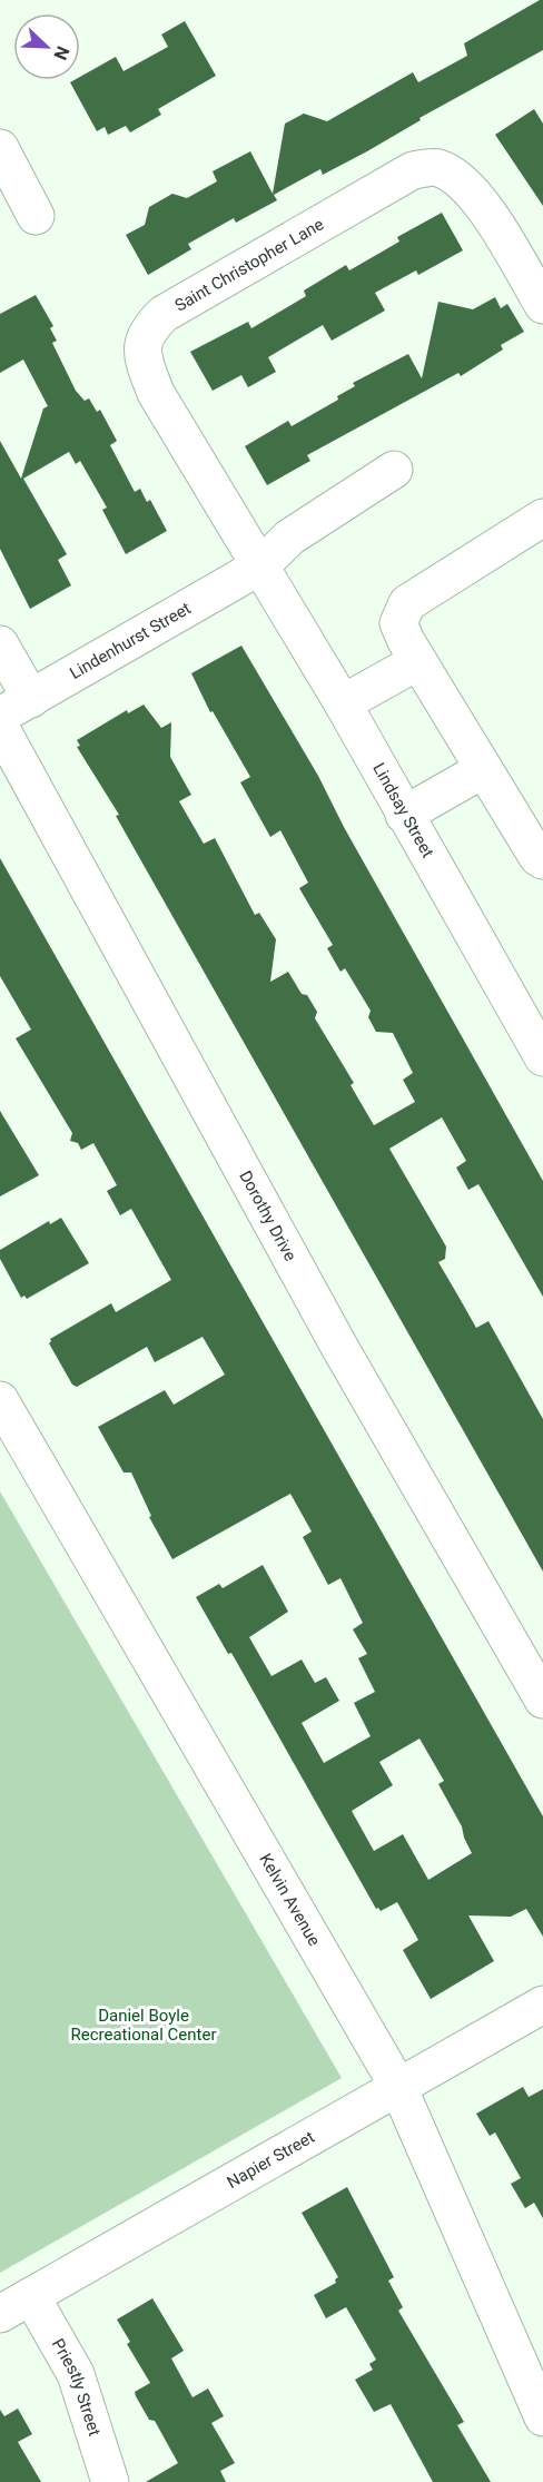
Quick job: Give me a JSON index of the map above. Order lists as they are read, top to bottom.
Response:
{
  "streets": {
    "street": [
      "Saint Christopher Lane",
      "Lindenhurst Street",
      "Lindsay Street",
      "Dorothy Drive",
      "Kelvin Avenue",
      "Napier Street",
      "Priestly Street"
    ]
  },
  "crossings": [
    ["Saint Christopher Lane", "Lindenhurst Street"],
    ["Saint Christopher Lane", "Lindsay Street"],
    ["Lindenhurst Street", "Lindsay Street"],
    ["Kelvin Avenue", "Napier Street"],
    ["Napier Street", "Priestly Street"]
  ],
  "parks": ["Daniel Boyle Recreational Center"],
  "north": "bottom right"
}
